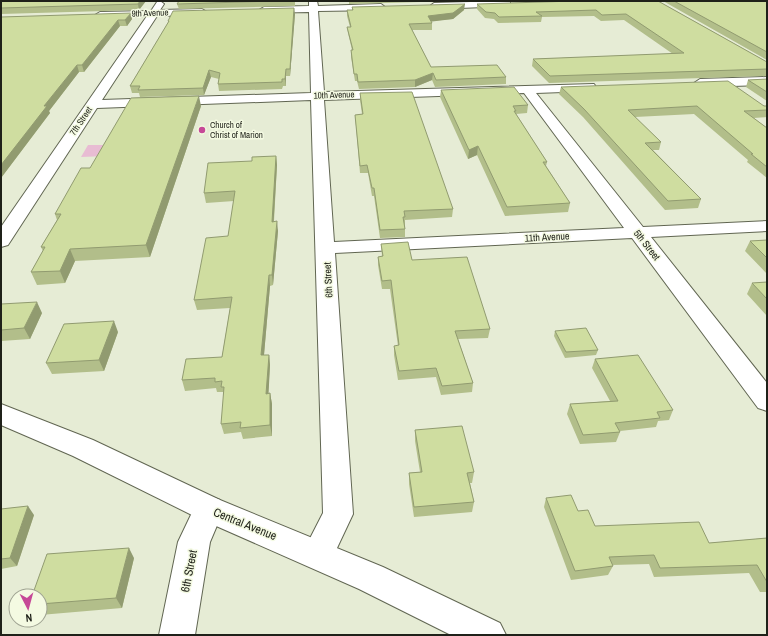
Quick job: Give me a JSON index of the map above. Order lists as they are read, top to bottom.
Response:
{
  "streets": {
    "street": [
      "9th Avenue",
      "10th Avenue",
      "7th Street",
      "11th Avenue",
      "5th Street",
      "6th Street",
      "Central Avenue"
    ]
  },
  "crossings": [
    ["9th Avenue", "7th Street"],
    ["10th Avenue", "7th Street"],
    ["10th Avenue", "5th Street"],
    ["10th Avenue", "6th Street"],
    ["11th Avenue", "5th Street"],
    ["11th Avenue", "6th Street"],
    ["6th Street", "Central Avenue"]
  ],
  "places": ["Church of Christ of Marion"],
  "north": "bottom"
}
